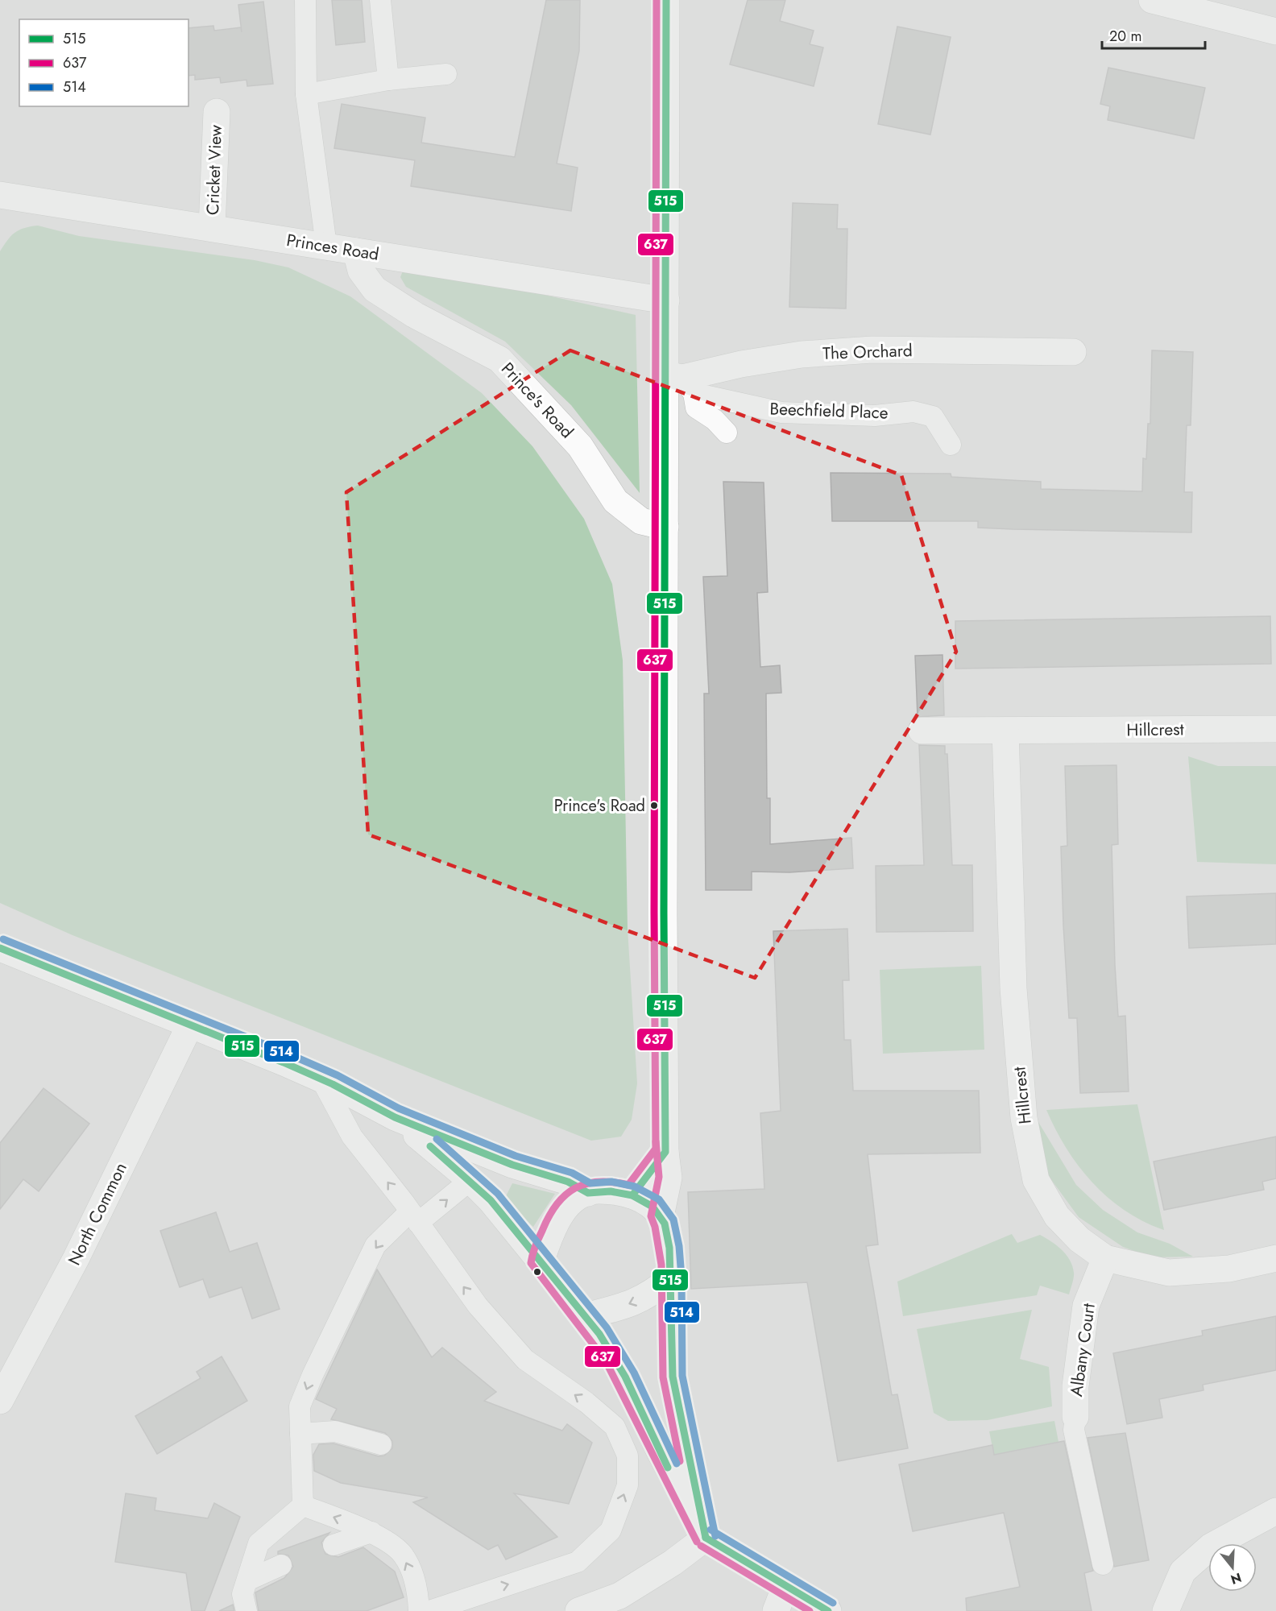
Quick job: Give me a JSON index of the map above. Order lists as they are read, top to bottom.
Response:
{
  "streets": {
    "street": [
      "Cricket View",
      "Princes Road",
      "The Orchard",
      "Prince's Road",
      "Hillcrest",
      "North Common",
      "Albany Court"
    ],
    "lane": ["Beechfield Place"]
  },
  "crossings": [
    ["Cricket View", "Princes Road"],
    ["Princes Road", "Prince's Road"],
    ["The Orchard", "Beechfield Place"],
    ["Hillcrest", "Albany Court"]
  ],
  "places": ["Prince's Road"],
  "lines": ["transit line 515", "transit line 637", "transit line 514"],
  "legend": ["515", "637", "514"],
  "scale_bar": "20 m",
  "north": "bottom"
}
